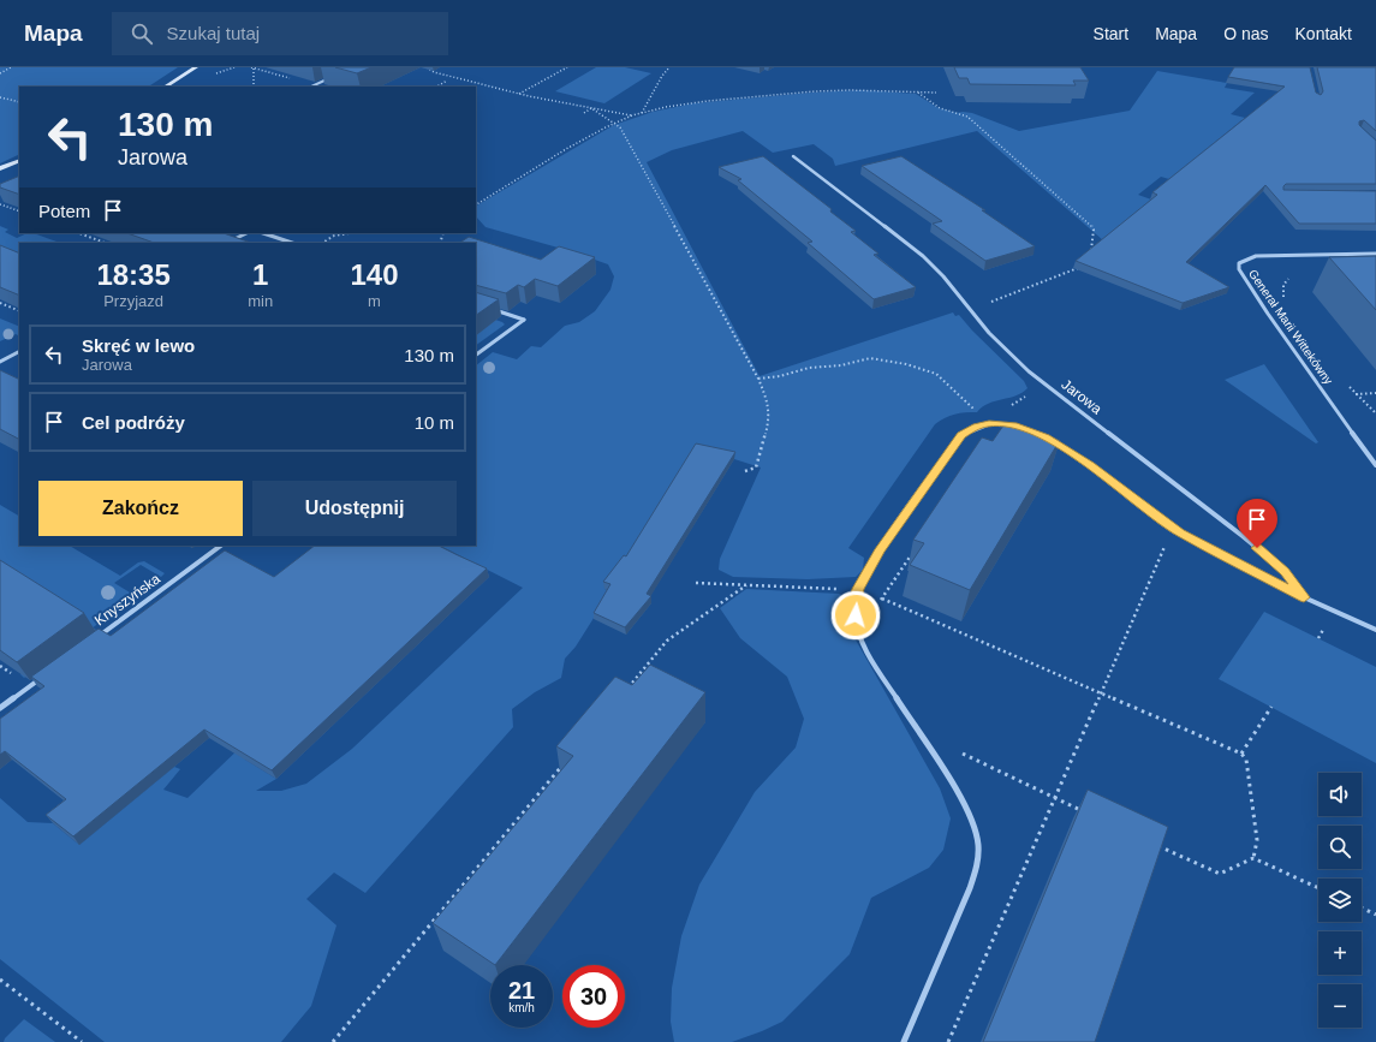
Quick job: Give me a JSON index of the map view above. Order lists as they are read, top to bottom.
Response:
{
  "streets": {
    "street": ["Generał Marii Wittekówny", "Jarowa", "Knyszyńska"]
  },
  "page": {
    "header": "Mapa",
    "search": "Szukaj tutaj",
    "nav": [
      "Start",
      "Mapa",
      "O nas",
      "Kontakt"
    ],
    "turn": ["130 m", "Jarowa"],
    "then": "Potem",
    "eta": [
      "18:35",
      "Przyjazd",
      "1",
      "min",
      "140",
      "m"
    ],
    "list": [
      {
        "name": "Skręć w lewo",
        "note": "Jarowa",
        "value": "130 m"
      },
      {
        "name": "Cel podróży",
        "value": "10 m"
      }
    ],
    "buttons": ["Zakończ", "Udostępnij"],
    "map_buttons": ["+", "−"],
    "speed": "21 km/h",
    "limit": "30"
  }
}
